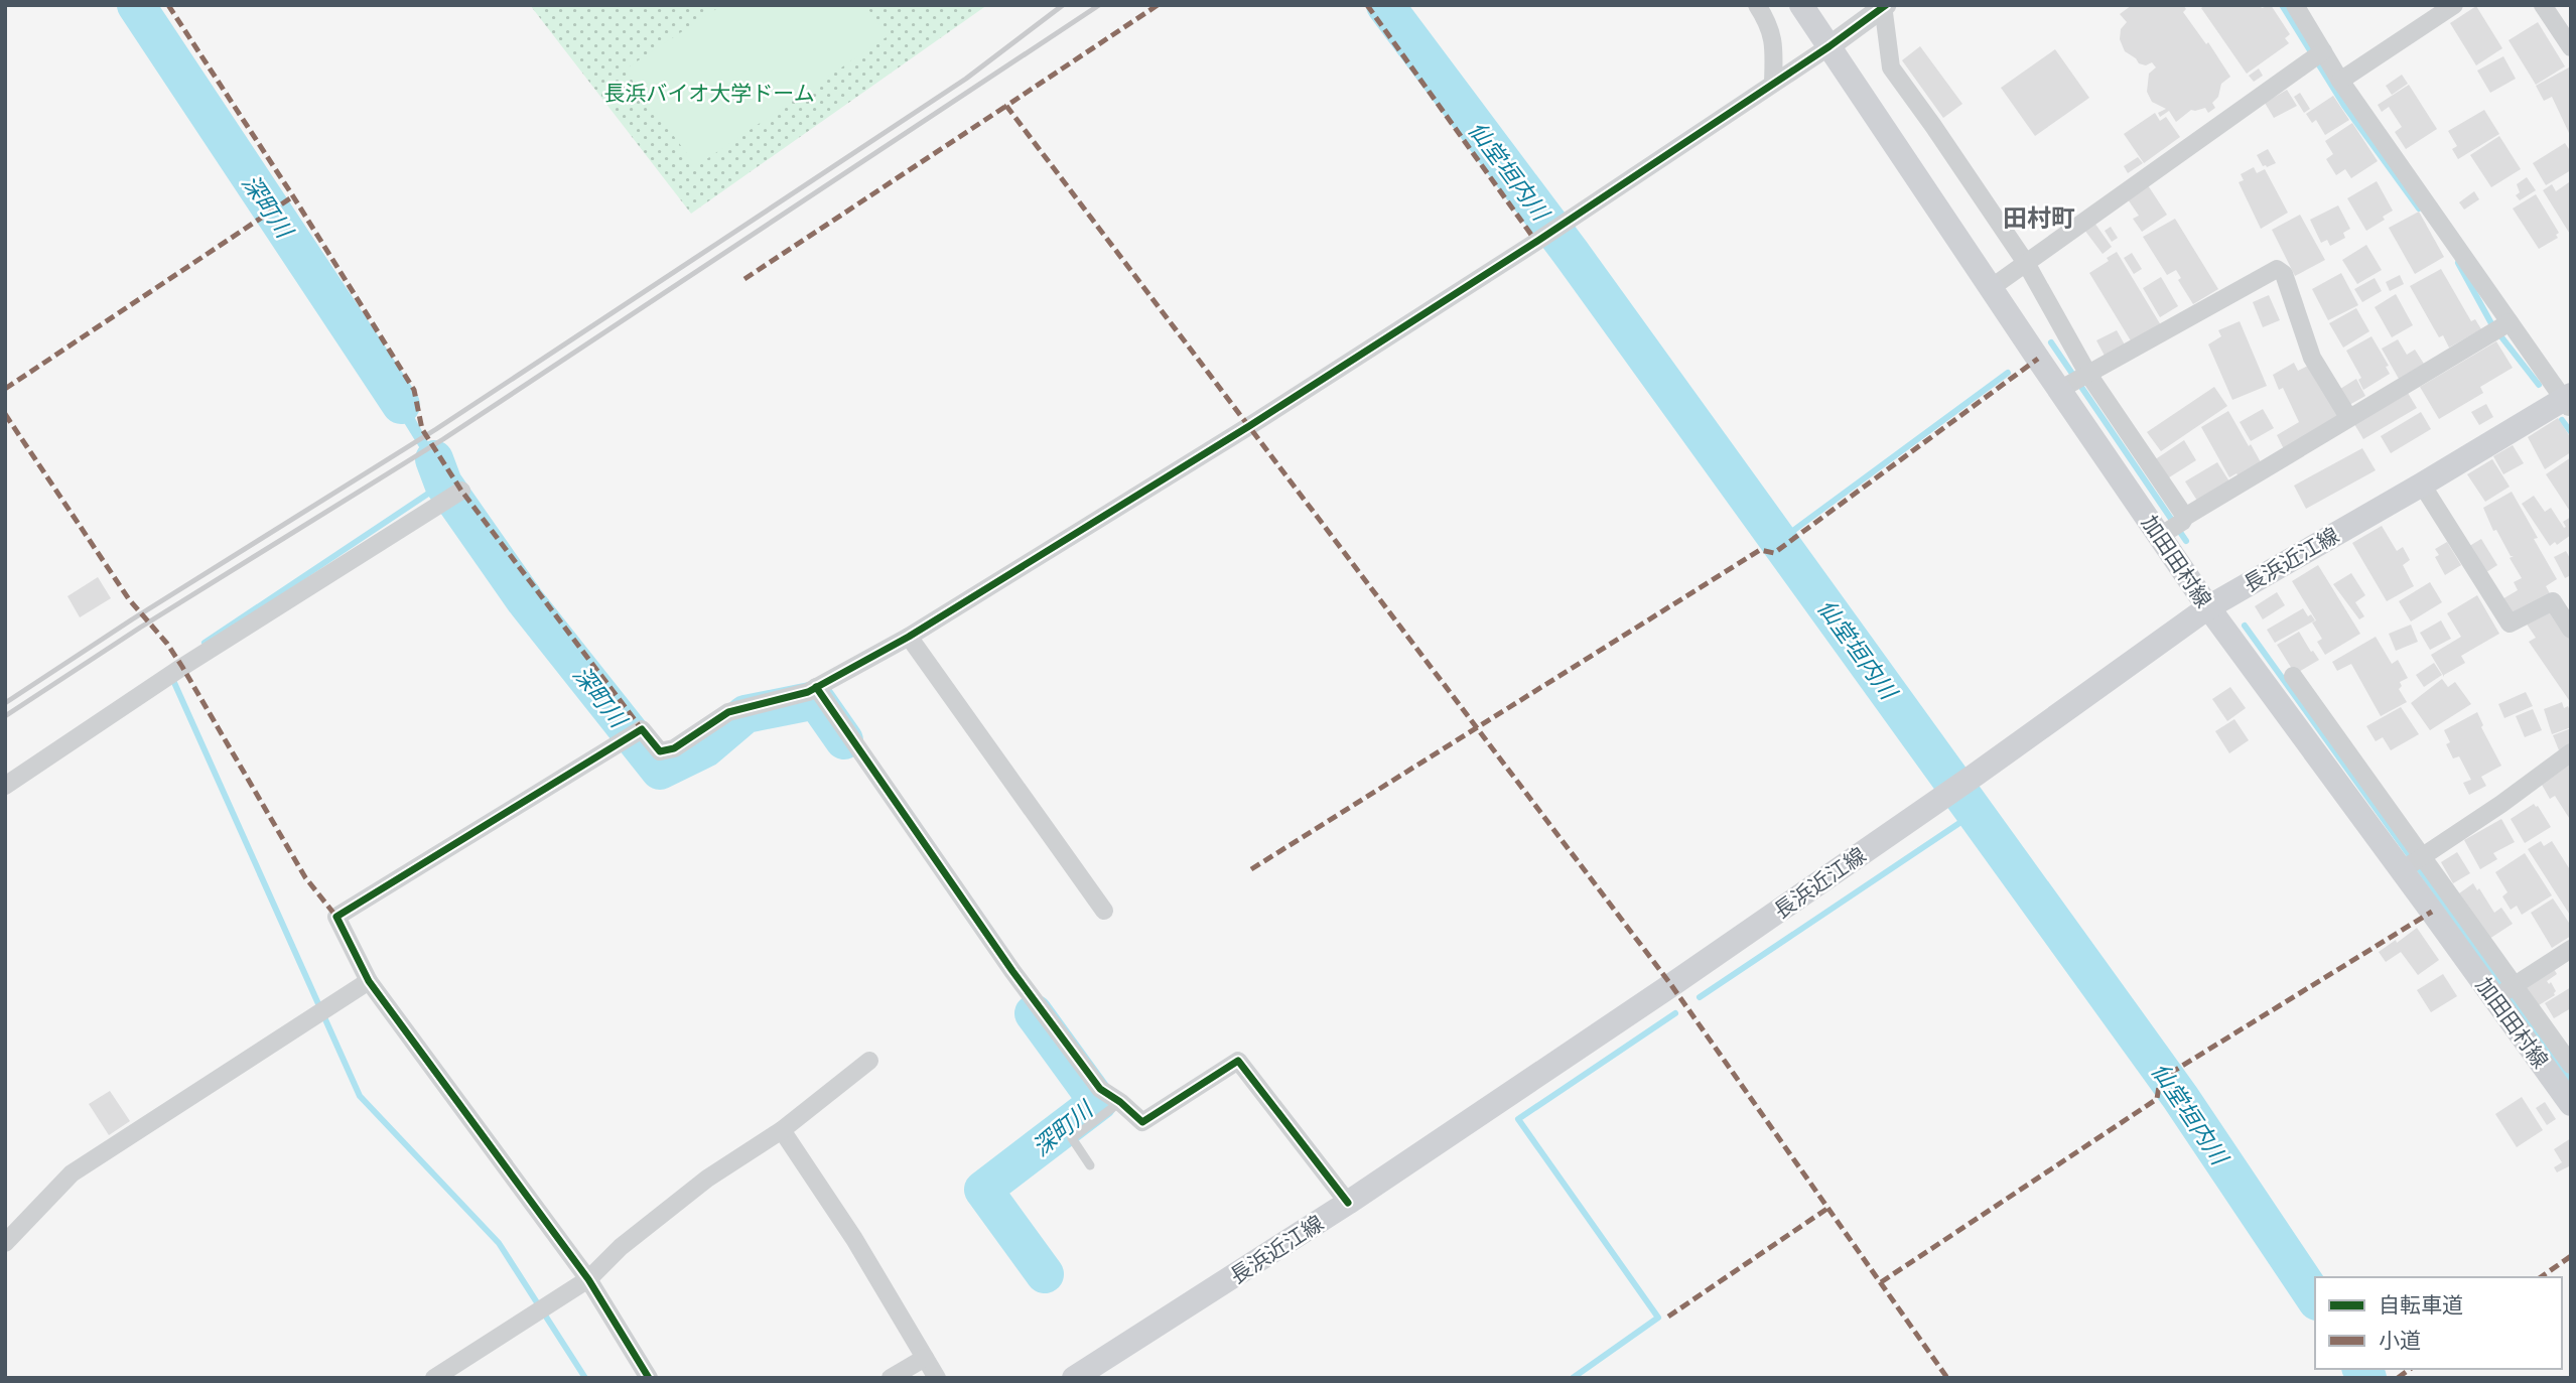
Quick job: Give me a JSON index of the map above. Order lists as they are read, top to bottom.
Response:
{
  "streets": {
    "main road": ["長浜近江線", "加田田村線"]
  },
  "crossings": [
    ["長浜近江線", "加田田村線"]
  ],
  "districts": ["田村町"],
  "water": ["仙堂垣内川", "深町川"],
  "parks": ["長浜バイオ大学ドーム"],
  "legend": ["自転車道", "小道"]
}
